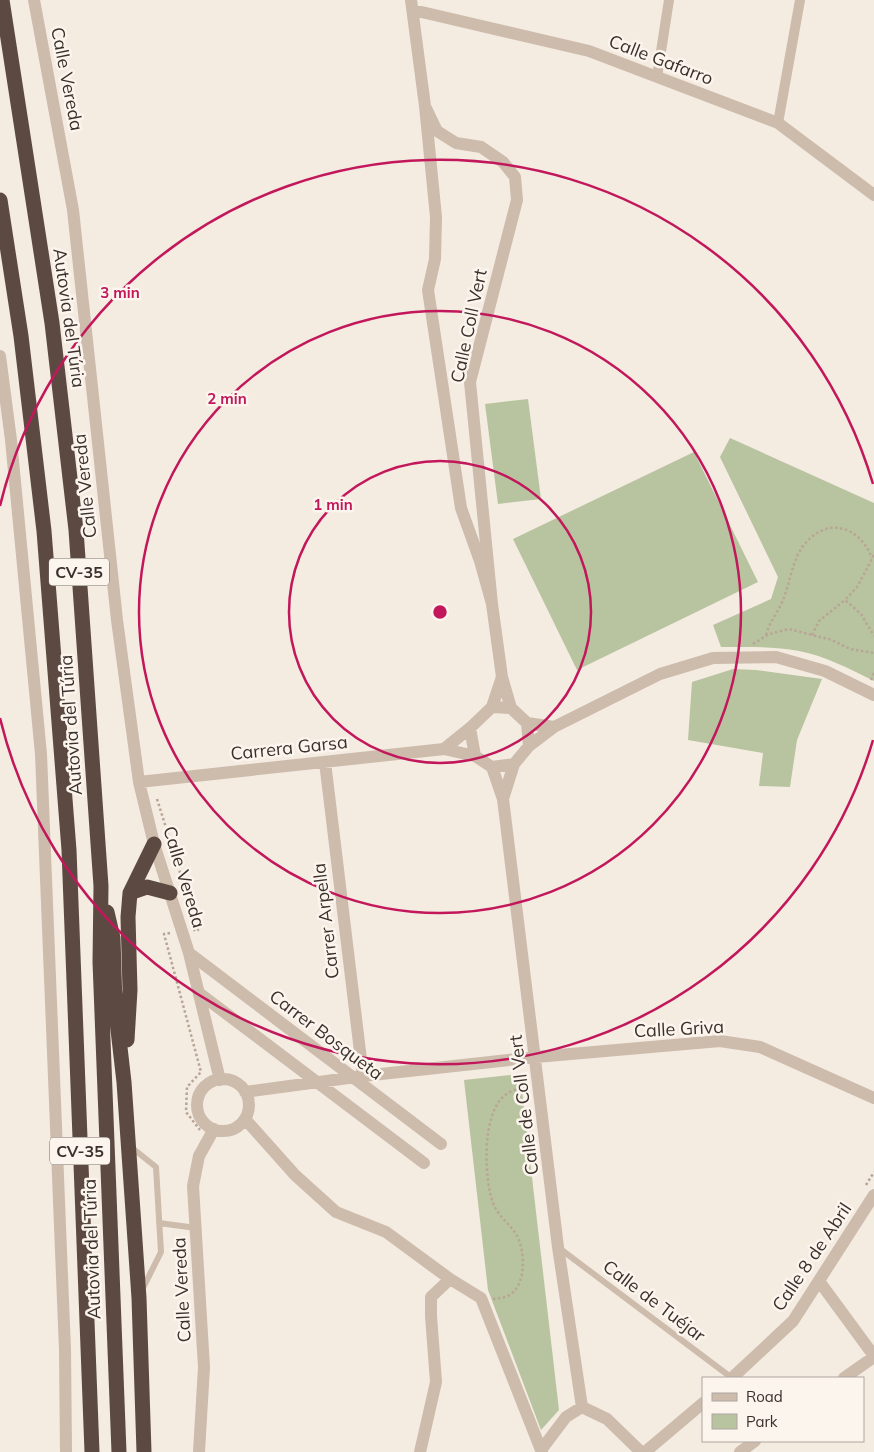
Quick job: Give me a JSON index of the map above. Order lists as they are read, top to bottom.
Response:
{
  "streets": {
    "highway": ["Autovia del Túria", "CV-35"],
    "street": [
      "Calle Gafarro",
      "Calle Vereda",
      "Calle Coll Vert",
      "Carrera Garsa",
      "Carrer Arpella",
      "Calle Griva",
      "Carrer Bosqueta",
      "Calle de Coll Vert",
      "Calle 8 de Abril"
    ],
    "lane": ["Calle de Tuéjar"]
  },
  "crossings": [
    ["Calle Gafarro", "Calle Coll Vert"],
    ["Calle Vereda", "Carrera Garsa"],
    ["Calle Vereda", "Calle Griva"],
    ["Calle Vereda", "Carrer Bosqueta"],
    ["Calle Coll Vert", "Carrera Garsa"],
    ["Calle Coll Vert", "Calle de Coll Vert"],
    ["Carrera Garsa", "Carrer Arpella"],
    ["Carrera Garsa", "Calle de Coll Vert"],
    ["Carrer Arpella", "Calle Griva"],
    ["Carrer Arpella", "Carrer Bosqueta"],
    ["Calle Griva", "Carrer Bosqueta"],
    ["Calle Griva", "Calle de Coll Vert"],
    ["Calle de Coll Vert", "Calle de Tuéjar"]
  ],
  "legend": ["Road", "Park"],
  "rings": ["3 min", "2 min", "1 min"]
}
